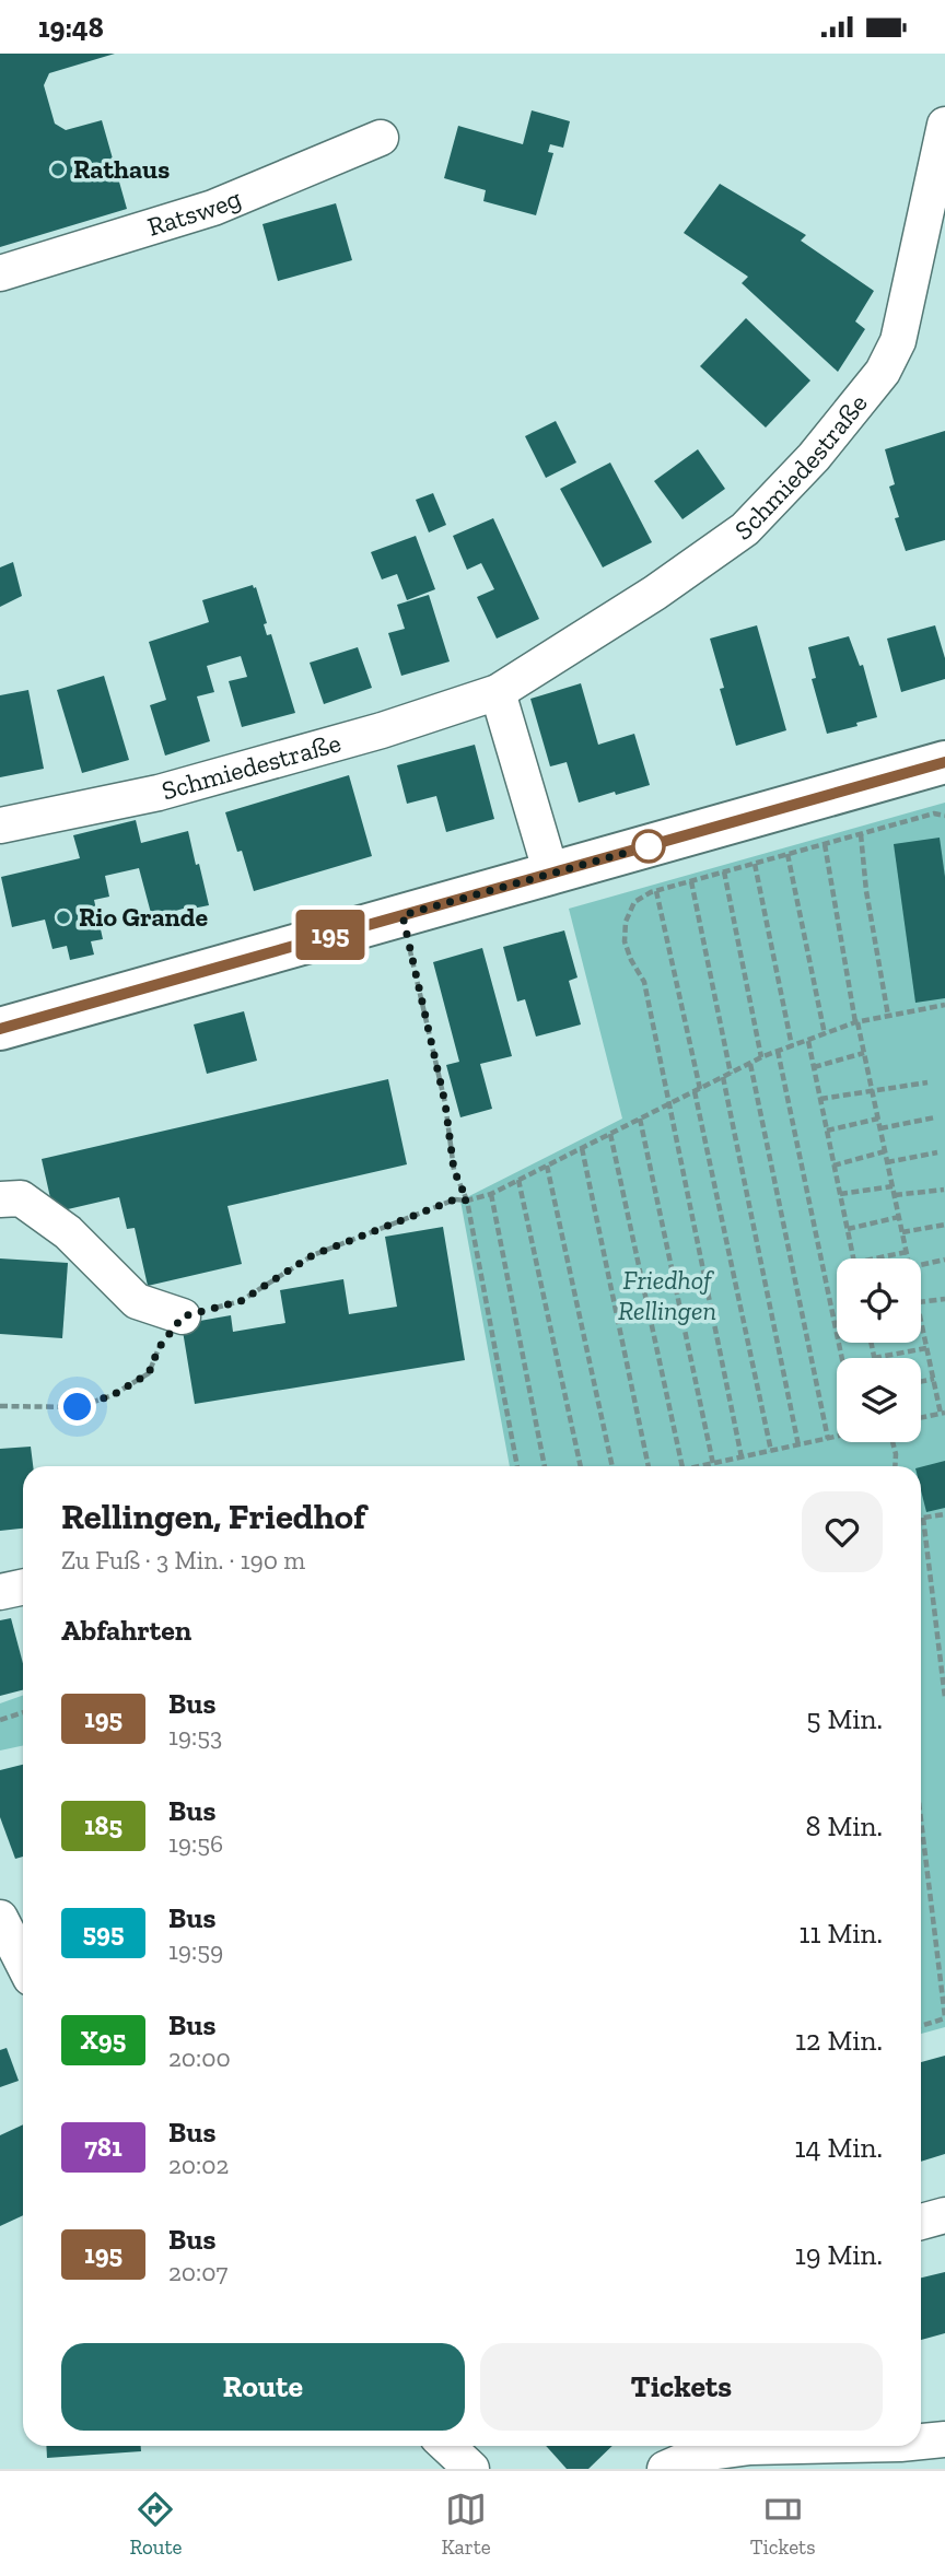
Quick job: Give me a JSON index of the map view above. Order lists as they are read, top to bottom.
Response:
{
  "streets": {
    "street": ["Ratsweg", "Schmiedestraße"]
  },
  "parks": ["Friedhof Rellingen"],
  "places": ["Rathaus", "Rio Grande"],
  "lines": ["bus line 195"],
  "page": {
    "status": "19:48",
    "on_map": "195",
    "heading": [
      ["Rellingen, Friedhof", "Zu Fuß · 3 Min. · 190 m"],
      "Abfahrten"
    ],
    "list": [
      {
        "mark": "195",
        "name": "Bus",
        "note": "19:53",
        "value": "5 Min."
      },
      {
        "mark": "185",
        "name": "Bus",
        "note": "19:56",
        "value": "8 Min."
      },
      {
        "mark": "595",
        "name": "Bus",
        "note": "19:59",
        "value": "11 Min."
      },
      {
        "mark": "X95",
        "name": "Bus",
        "note": "20:00",
        "value": "12 Min."
      },
      {
        "mark": "781",
        "name": "Bus",
        "note": "20:02",
        "value": "14 Min."
      },
      {
        "mark": "195",
        "name": "Bus",
        "note": "20:07",
        "value": "19 Min."
      }
    ],
    "buttons": ["Route", "Tickets"],
    "tabs": ["Route", "Karte", "Tickets"]
  }
}
